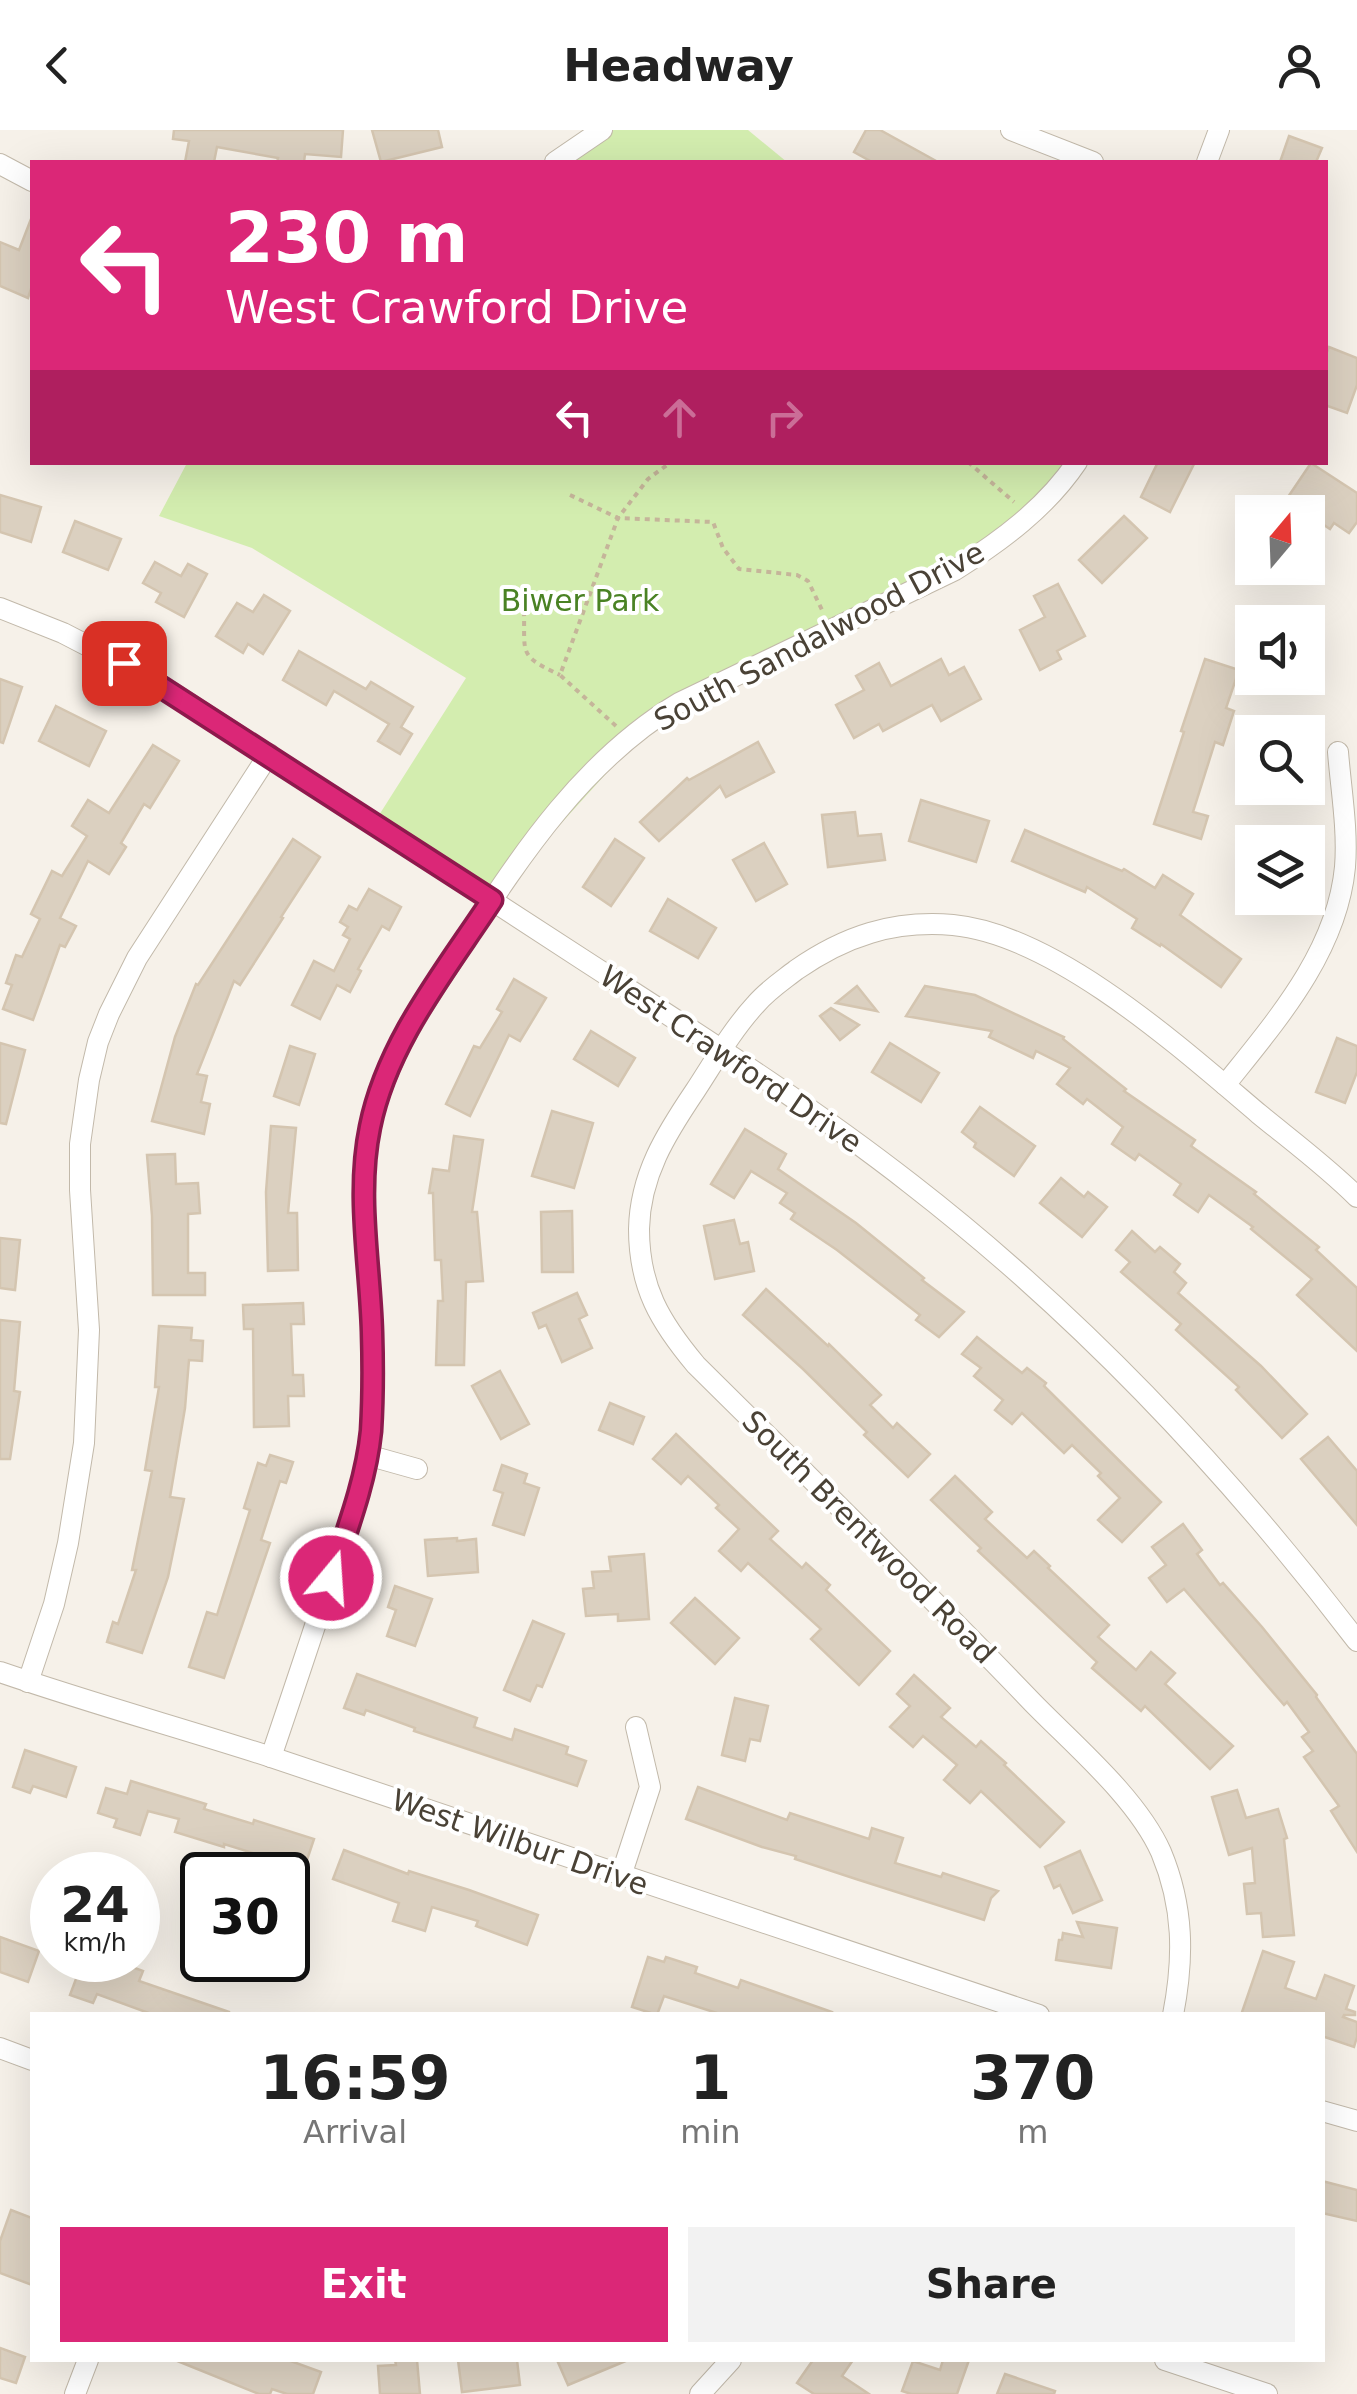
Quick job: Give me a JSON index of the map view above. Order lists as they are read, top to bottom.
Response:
{
  "streets": {
    "street": [
      "South Sandalwood Drive",
      "West Crawford Drive",
      "South Brentwood Road",
      "West Wilbur Drive"
    ]
  },
  "crossings": [
    ["South Sandalwood Drive", "West Crawford Drive"],
    ["South Sandalwood Drive", "West Wilbur Drive"],
    ["West Crawford Drive", "South Brentwood Road"]
  ],
  "parks": ["Biwer Park"],
  "north": "top",
  "page": {
    "header": "Headway",
    "turn": ["230 m", "West Crawford Drive"],
    "speed": "24 km/h",
    "limit": "30",
    "eta": [
      "16:59",
      "Arrival",
      "1",
      "min",
      "370",
      "m"
    ],
    "buttons": ["Exit", "Share"]
  }
}
